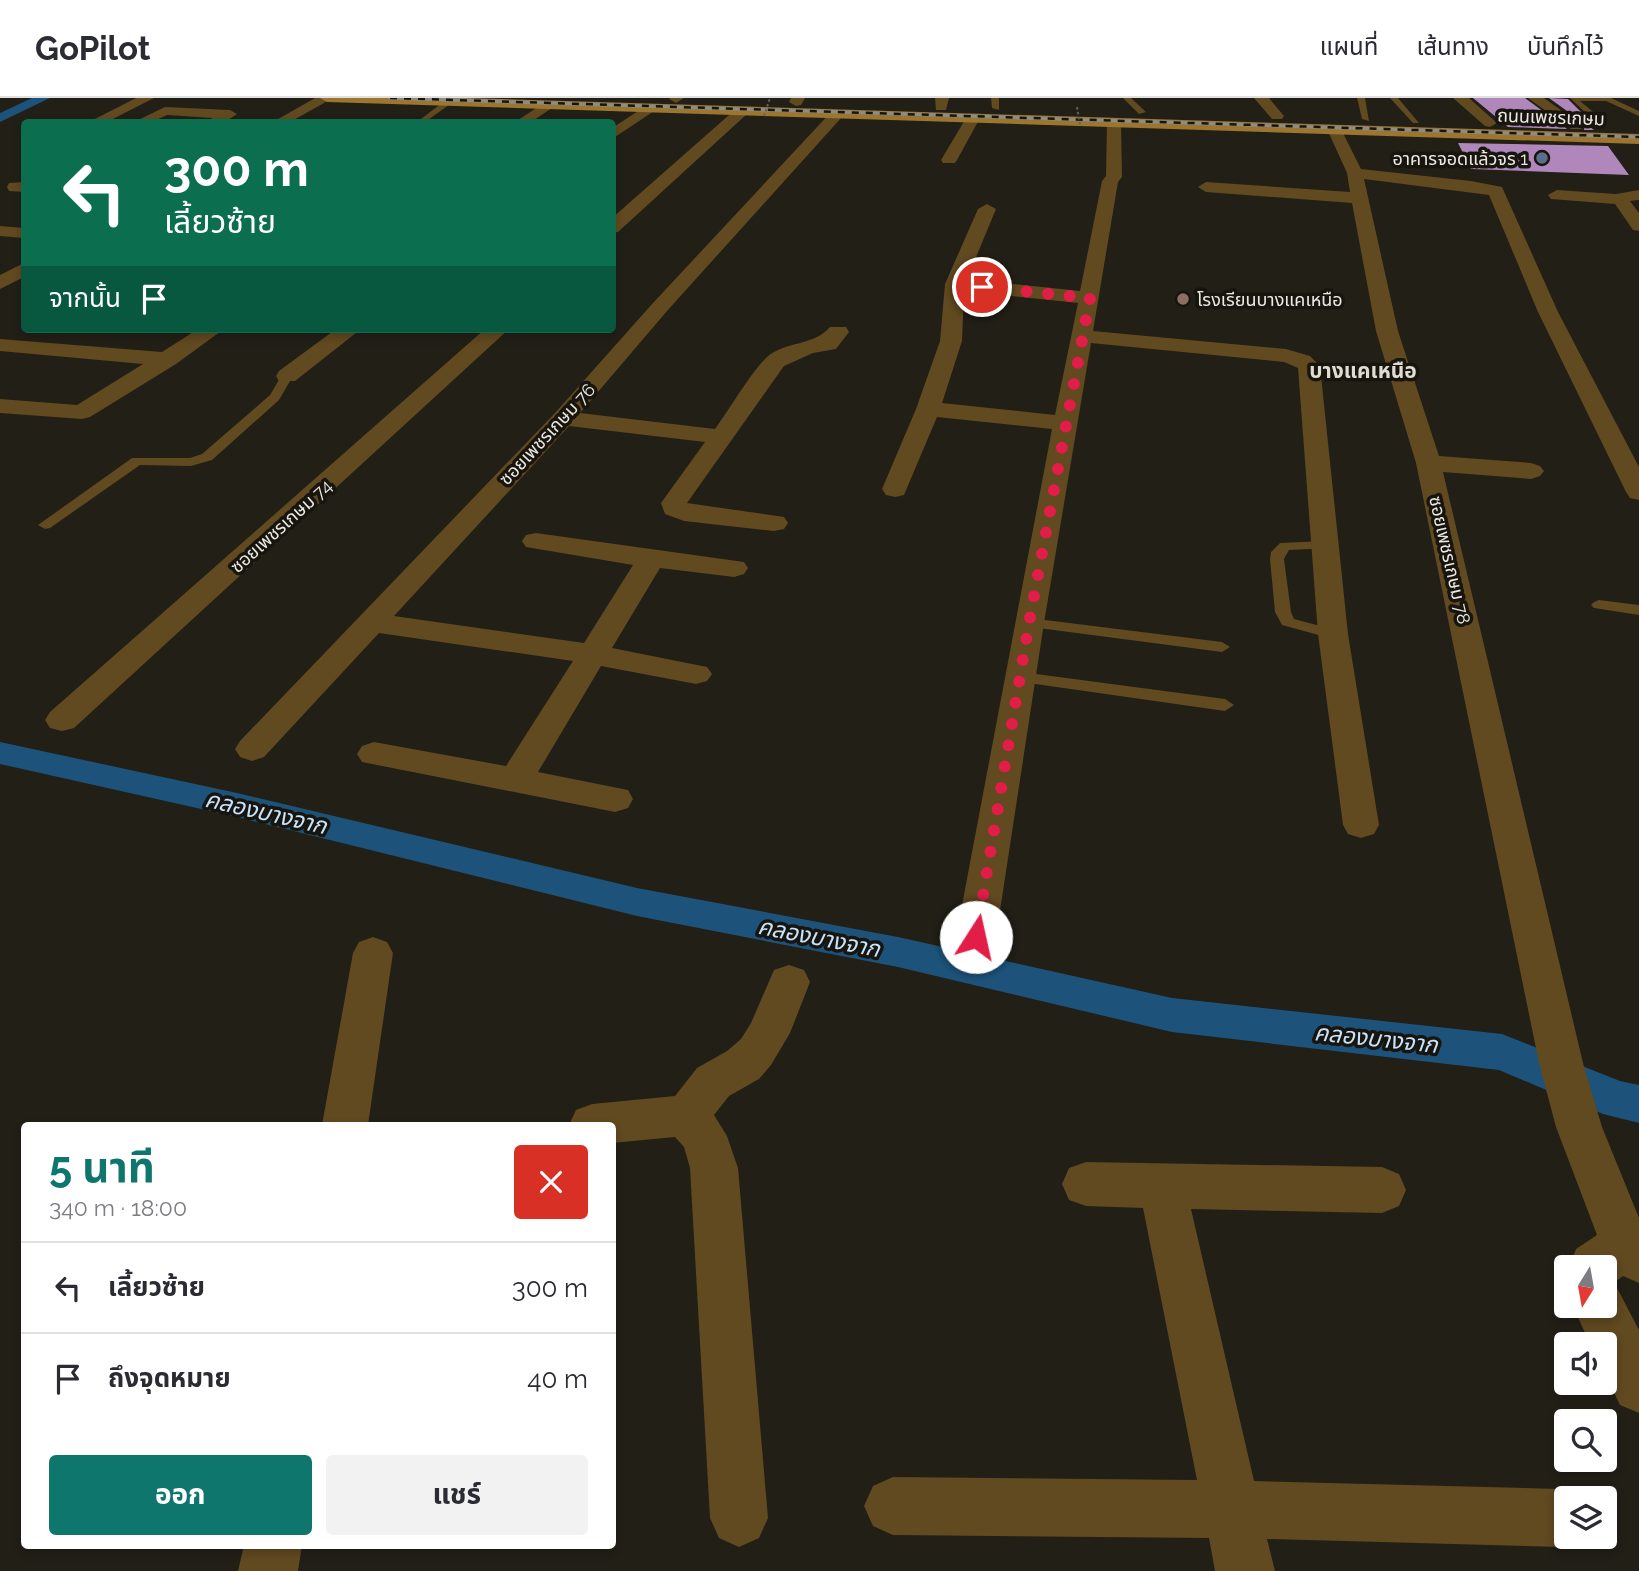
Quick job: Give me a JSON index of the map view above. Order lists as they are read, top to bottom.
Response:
{
  "streets": {
    "main road": ["ถนนเพชรเกษม"],
    "street": ["ซอยเพชรเกษม 76", "ซอยเพชรเกษม 74", "ซอยเพชรเกษม 78"]
  },
  "crossings": [
    ["ถนนเพชรเกษม", "ซอยเพชรเกษม 76"],
    ["ถนนเพชรเกษม", "ซอยเพชรเกษม 78"]
  ],
  "districts": ["บางแคเหนือ"],
  "water": ["คลองบางจาก"],
  "places": ["อาคารจอดแล้วจร 1", "โรงเรียนบางแคเหนือ"],
  "north": "bottom",
  "page": {
    "header": "GoPilot",
    "nav": ["แผนที่", "เส้นทาง", "บันทึกไว้"],
    "turn": ["300 m", "เลี้ยวซ้าย"],
    "then": "จากนั้น",
    "heading": ["5 นาที", "340 m · 18:00"],
    "list": [
      {
        "name": "เลี้ยวซ้าย",
        "value": "300 m"
      },
      {
        "name": "ถึงจุดหมาย",
        "value": "40 m"
      }
    ],
    "buttons": ["ออก", "แชร์"]
  }
}
